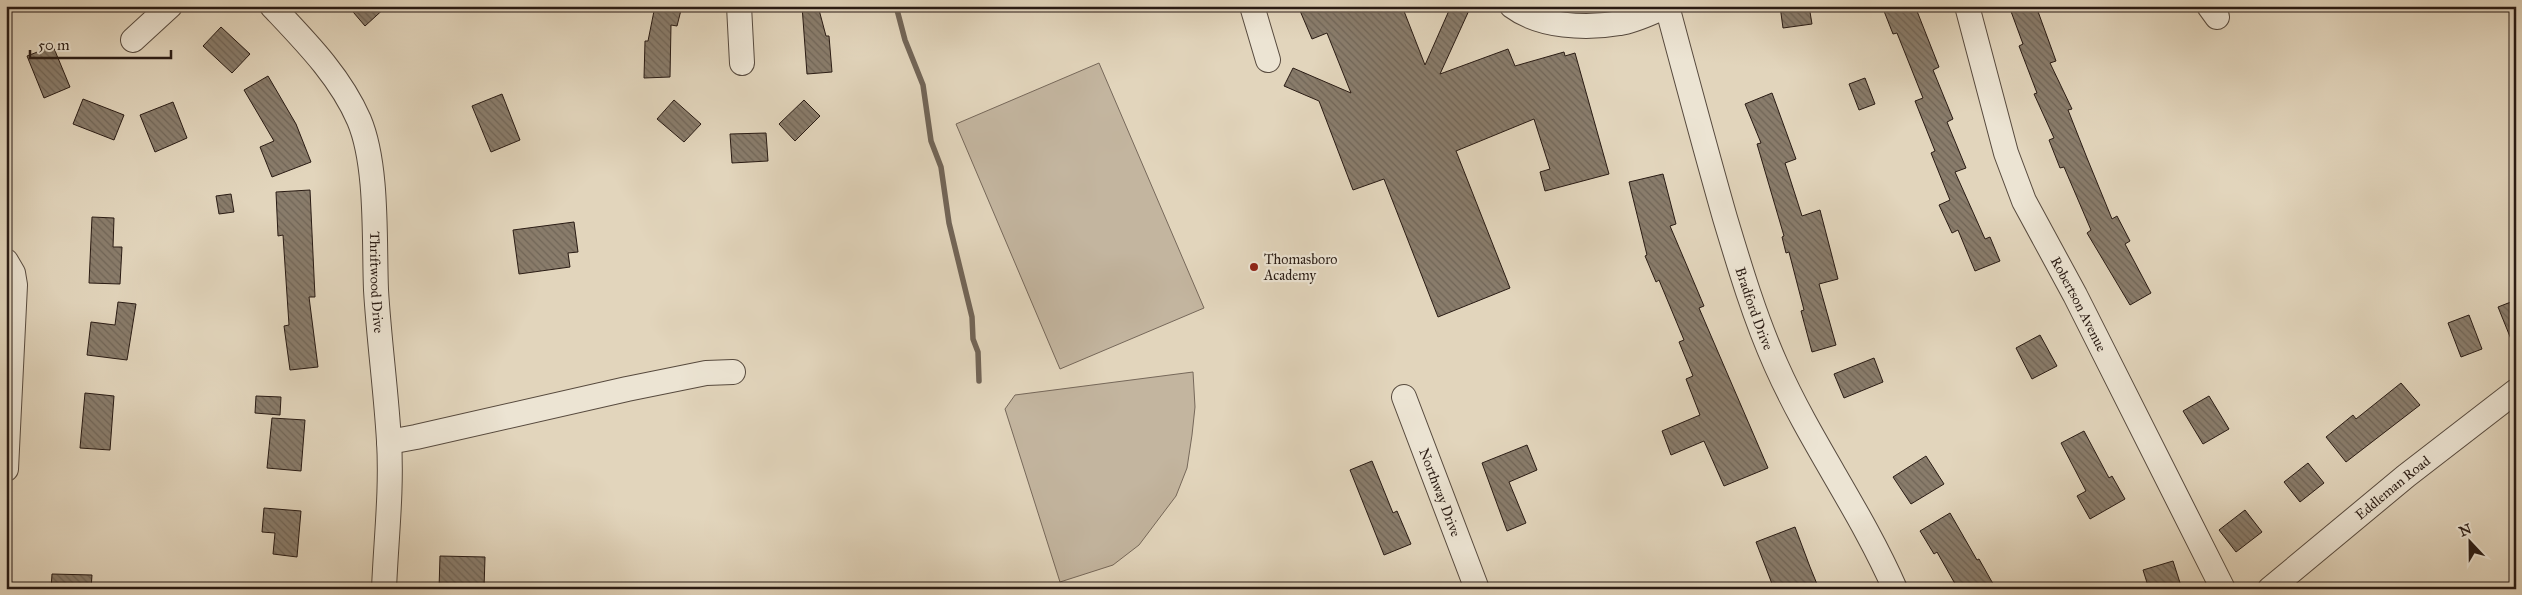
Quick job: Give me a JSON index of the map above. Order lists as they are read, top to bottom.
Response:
{
  "streets": {
    "street": [
      "Thriftwood Drive",
      "Robertson Avenue",
      "Bradford Drive",
      "Eddleman Road",
      "Northway Drive"
    ]
  },
  "places": ["Thomasboro Academy"],
  "scale_bar": "50 m",
  "north": "top"
}
